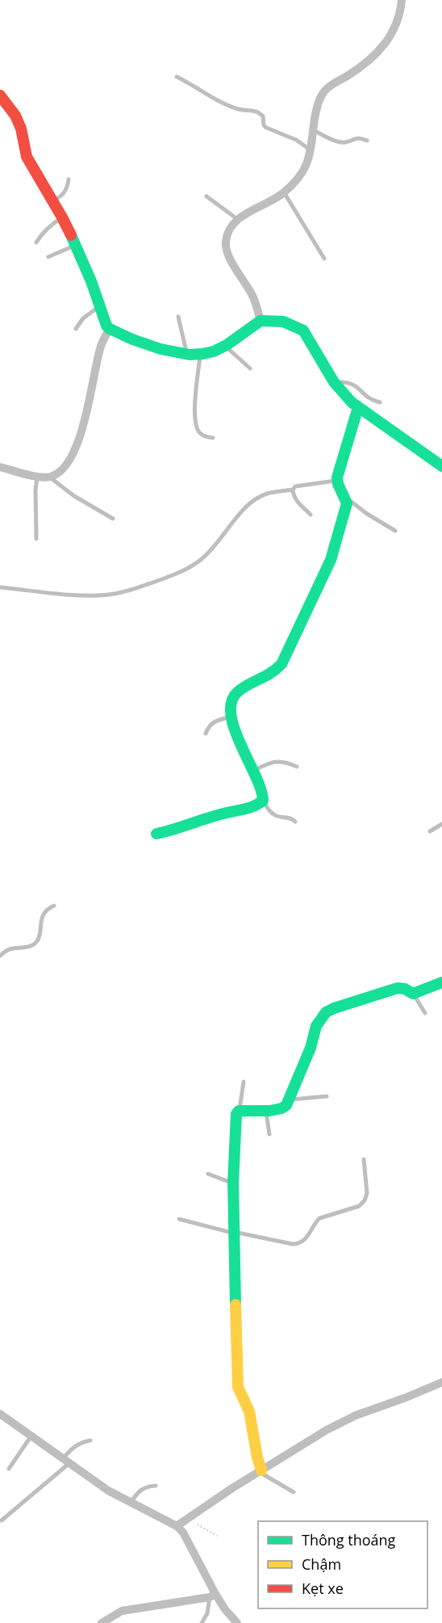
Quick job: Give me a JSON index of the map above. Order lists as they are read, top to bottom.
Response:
{
  "legend": ["Thông thoáng", "Chậm", "Kẹt xe"]
}
